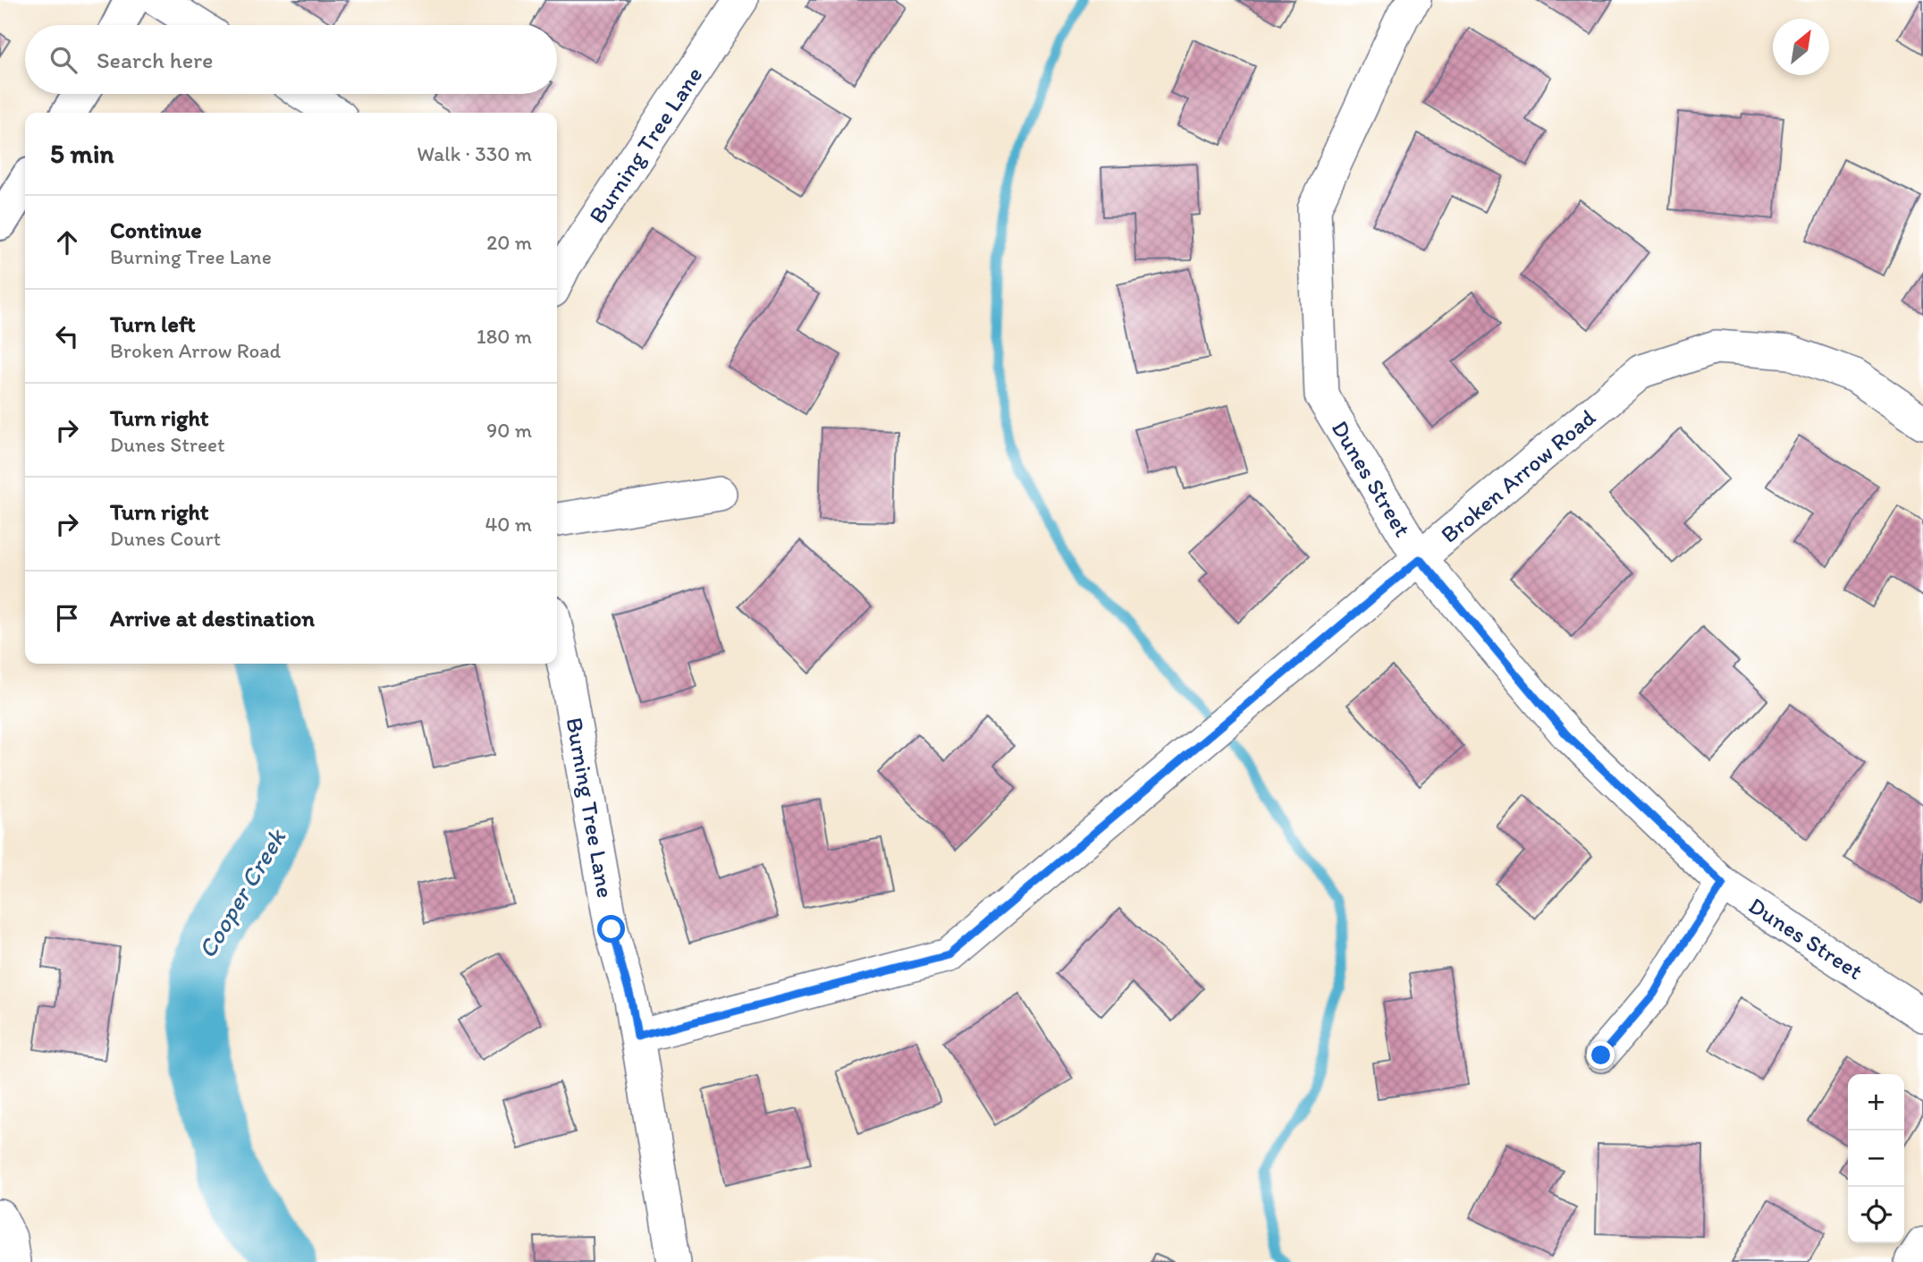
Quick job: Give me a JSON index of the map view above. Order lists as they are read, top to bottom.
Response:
{
  "streets": {
    "street": ["Burning Tree Lane", "Broken Arrow Road", "Dunes Street"]
  },
  "crossings": [
    ["Burning Tree Lane", "Broken Arrow Road"],
    ["Broken Arrow Road", "Dunes Street"]
  ],
  "water": ["Cooper Creek"],
  "north": "top right",
  "page": {
    "search": "Search here",
    "heading": ["5 min", "Walk · 330 m"],
    "list": [
      ["Continue", "Burning Tree Lane", "20 m"],
      ["Turn left", "Broken Arrow Road", "180 m"],
      ["Turn right", "Dunes Street", "90 m"],
      ["Turn right", "Dunes Court", "40 m"],
      "Arrive at destination"
    ],
    "map_buttons": ["+", "−"]
  }
}
